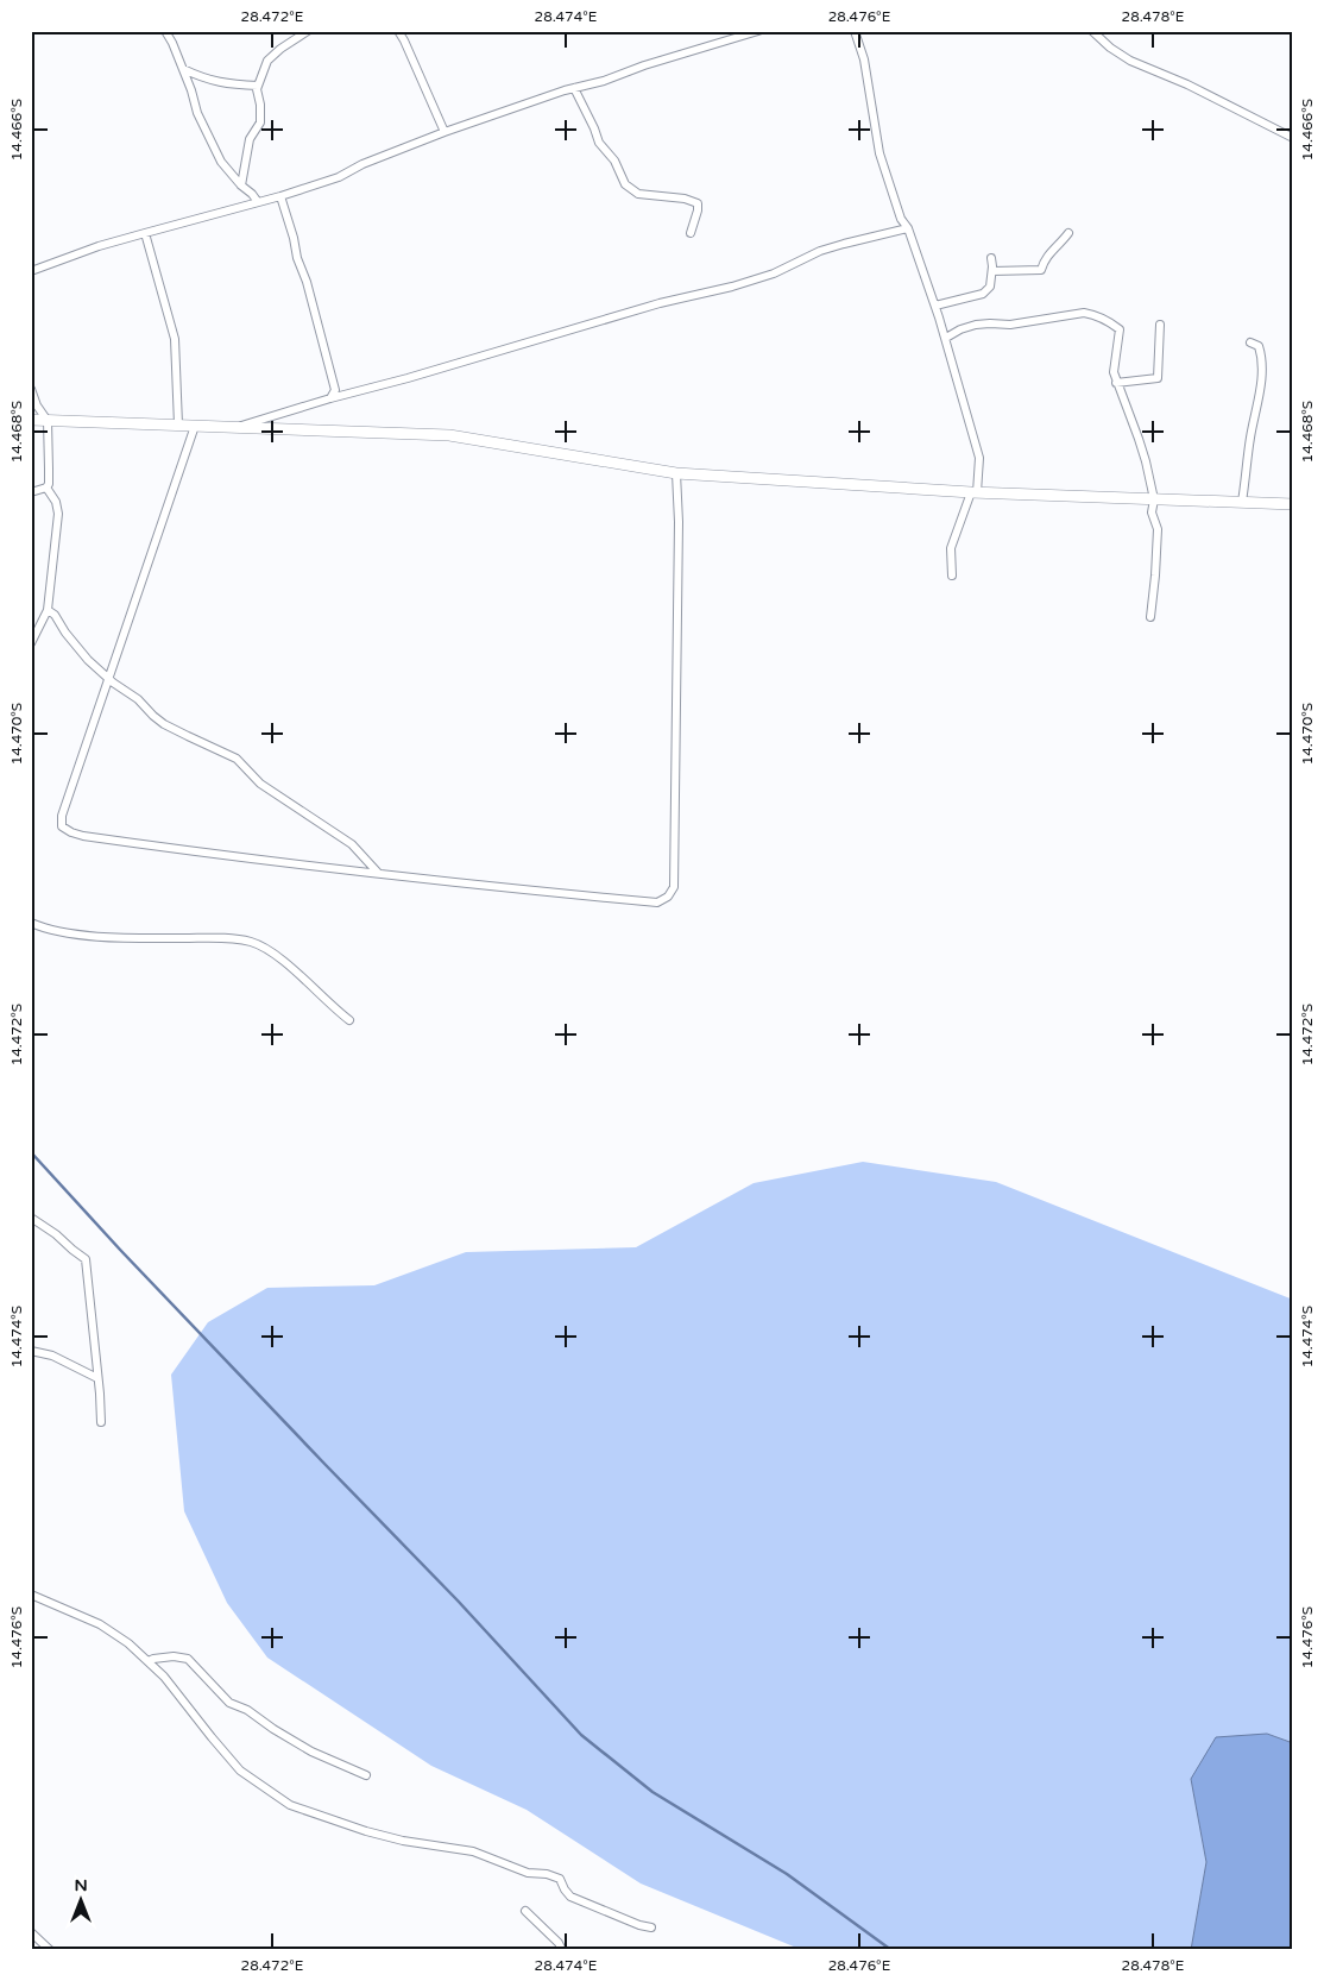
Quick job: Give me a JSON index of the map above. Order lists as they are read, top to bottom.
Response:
{
  "north": "top",
  "coordinates": [
    "28.472°E",
    "28.474°E",
    "28.476°E",
    "28.478°E",
    "14.466°S",
    "14.468°S",
    "14.470°S",
    "14.472°S",
    "14.474°S",
    "14.476°S"
  ]
}
